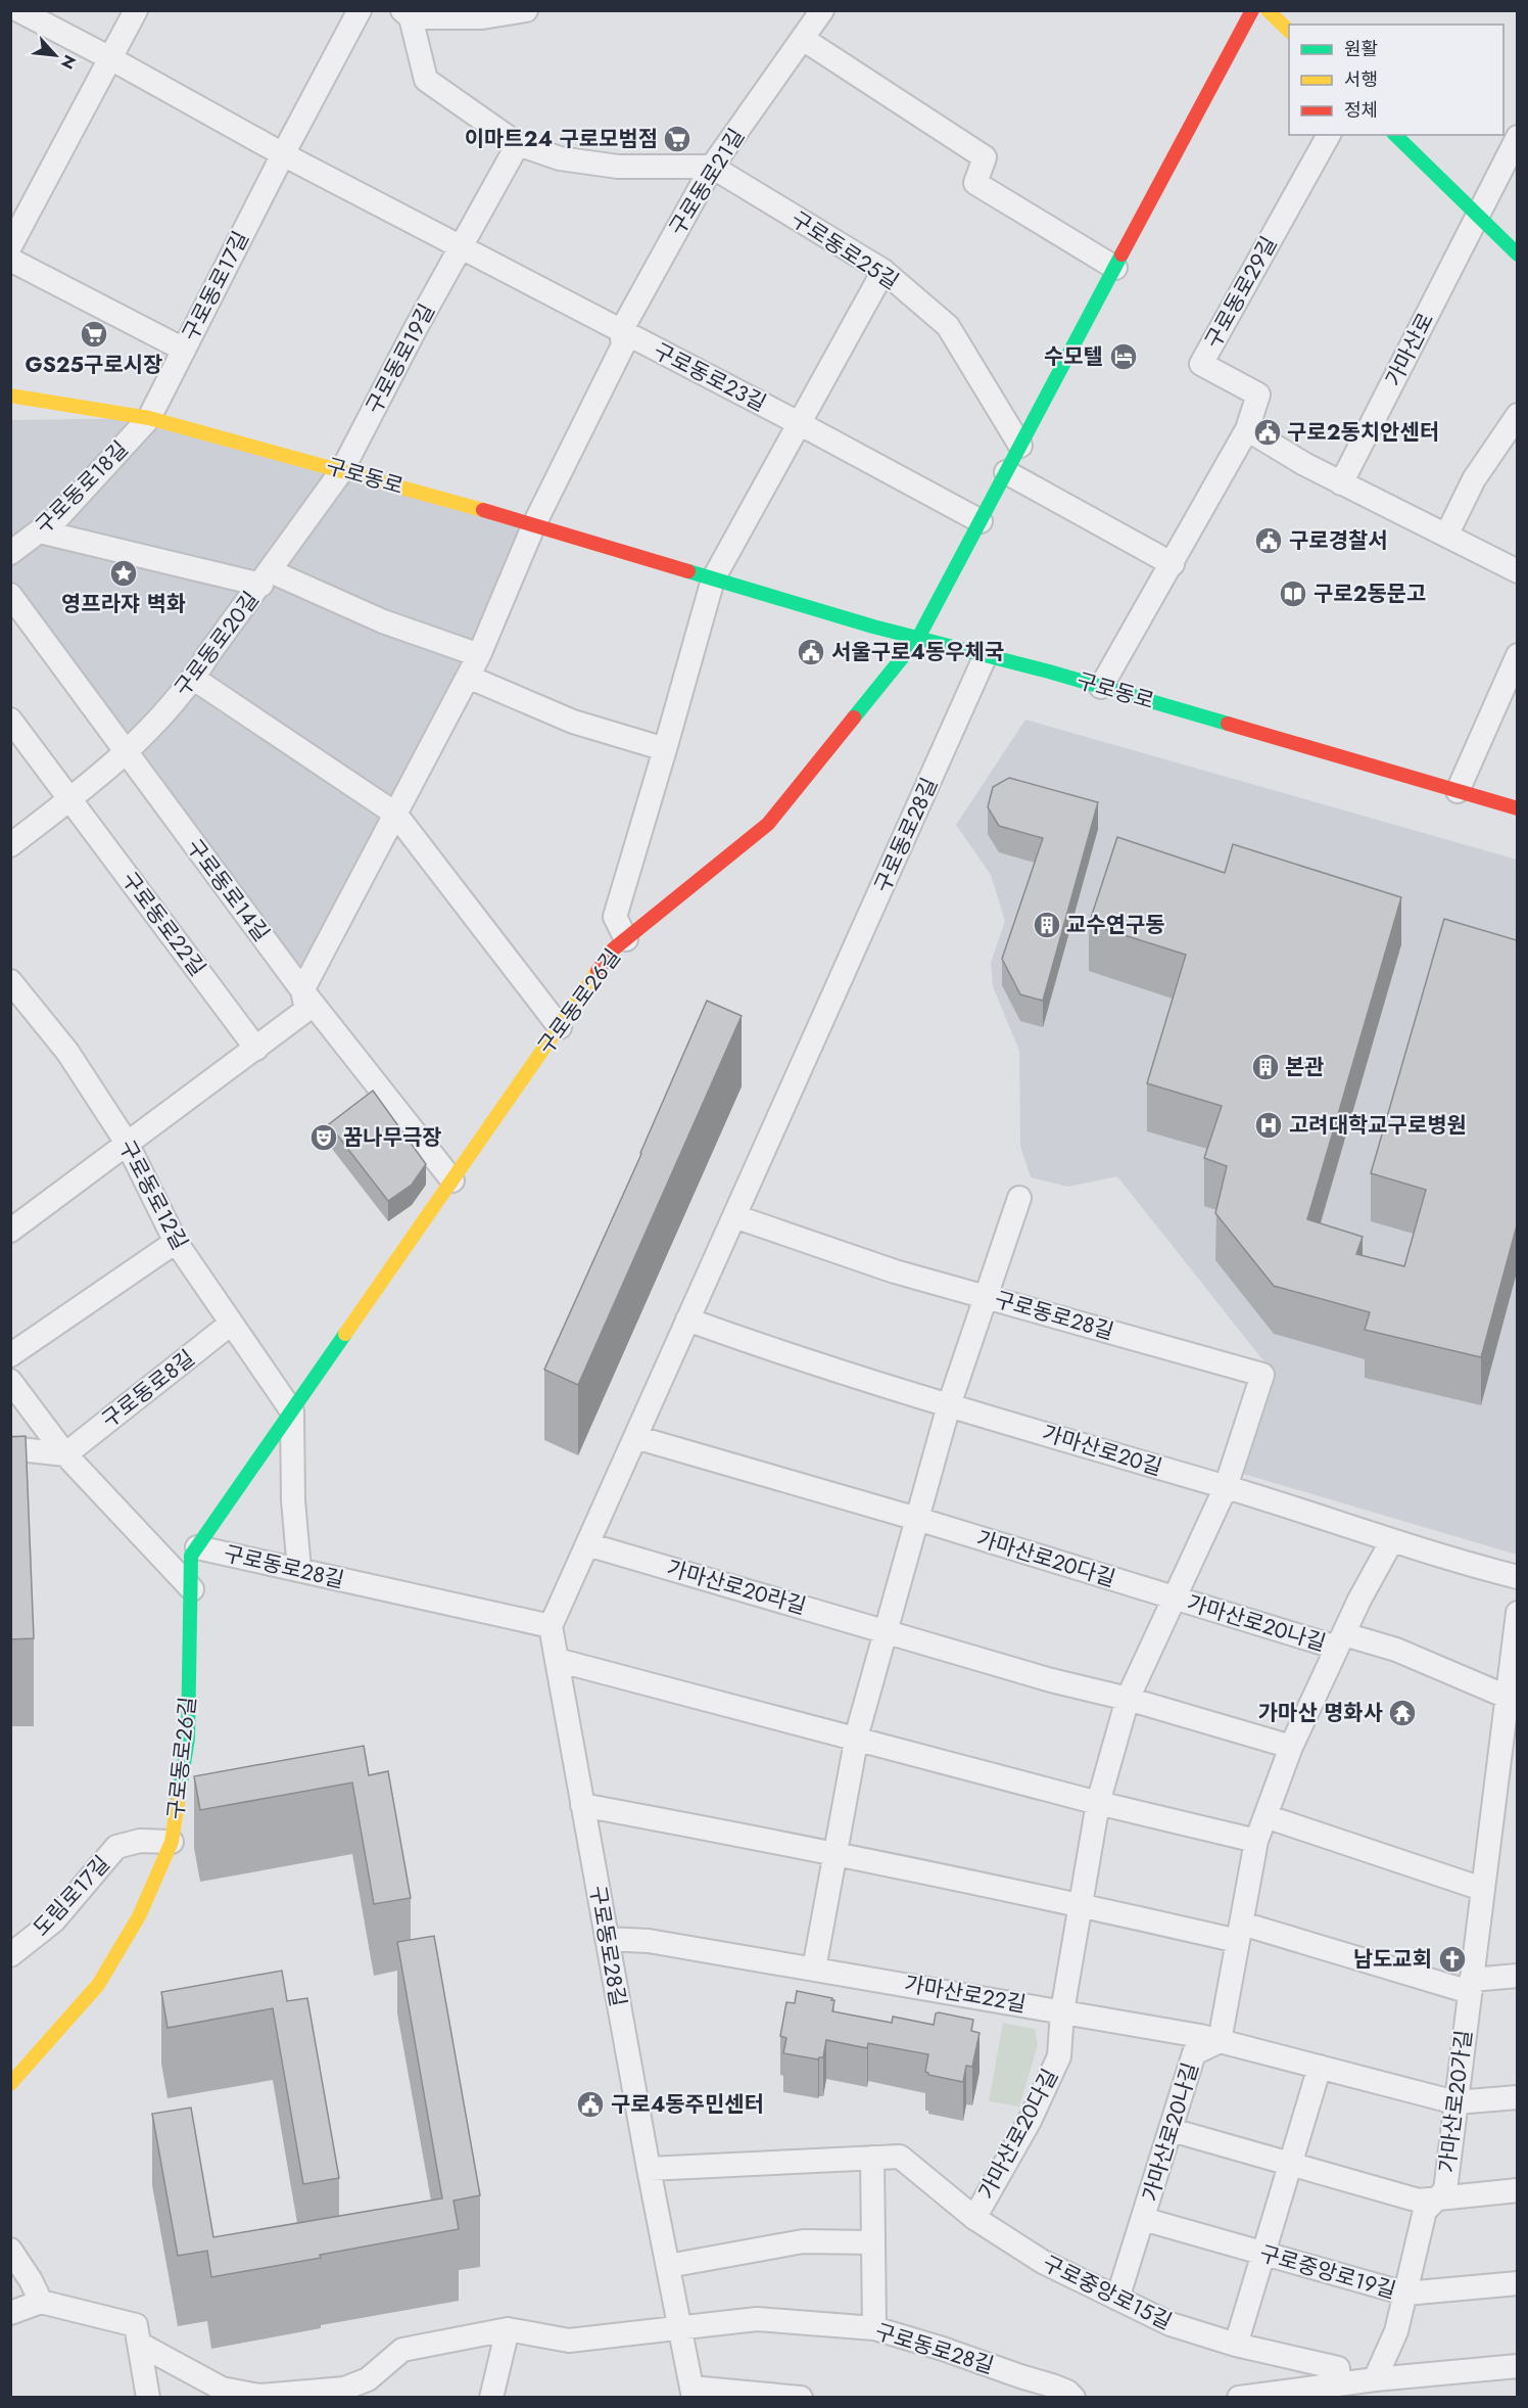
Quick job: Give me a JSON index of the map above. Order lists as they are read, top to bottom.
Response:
{
  "streets": {
    "street": [
      "구로동로21길",
      "구로동로25길",
      "구로동로17길",
      "구로동로29길",
      "가마산로",
      "구로동로19길",
      "구로동로23길",
      "구로동로",
      "구로동로18길",
      "구로동로20길",
      "구로동로28길",
      "구로동로14길",
      "구로동로22길",
      "구로동로26길",
      "구로동로12길",
      "구로동로8길",
      "가마산로20길",
      "가마산로20다길",
      "가마산로20라길",
      "가마산로20나길",
      "도림로17길",
      "가마산로22길",
      "가마산로20가길",
      "구로중앙로19길",
      "구로중앙로15길"
    ]
  },
  "crossings": [
    ["구로동로21길", "구로동로25길"],
    ["구로동로21길", "구로동로23길"],
    ["구로동로21길", "구로동로"],
    ["구로동로17길", "구로동로"],
    ["구로동로17길", "구로동로18길"],
    ["구로동로29길", "구로동로"],
    ["구로동로19길", "구로동로"],
    ["구로동로19길", "구로동로20길"],
    ["구로동로", "구로동로18길"],
    ["구로동로", "구로동로20길"],
    ["구로동로", "구로동로28길"],
    ["구로동로", "구로동로26길"],
    ["구로동로20길", "구로동로14길"],
    ["구로동로20길", "구로동로22길"],
    ["구로동로28길", "구로동로26길"],
    ["구로동로28길", "가마산로20길"],
    ["구로동로28길", "가마산로20다길"],
    ["구로동로28길", "가마산로20라길"],
    ["구로동로28길", "가마산로22길"],
    ["구로동로28길", "구로중앙로15길"],
    ["구로동로14길", "구로동로26길"],
    ["구로동로26길", "구로동로12길"],
    ["구로동로26길", "도림로17길"],
    ["구로동로12길", "구로동로8길"],
    ["가마산로20길", "가마산로20다길"],
    ["가마산로20길", "가마산로20나길"],
    ["가마산로20다길", "가마산로20나길"],
    ["가마산로20다길", "가마산로22길"],
    ["가마산로20다길", "구로중앙로15길"],
    ["가마산로20나길", "가마산로22길"],
    ["가마산로20나길", "구로중앙로19길"],
    ["가마산로20나길", "구로중앙로15길"],
    ["가마산로22길", "가마산로20가길"],
    ["가마산로20가길", "구로중앙로19길"]
  ],
  "places": {
    "supermarket": ["이마트24 구로모범점", "GS25구로시장"],
    "hotel": ["수모텔"],
    "public building": [
      "구로2동치안센터",
      "구로경찰서",
      "서울구로4동우체국",
      "구로4동주민센터"
    ],
    "place": ["영프라쟈 벽화"],
    "library": ["구로2동문고"],
    "building": ["교수연구동", "본관"],
    "hospital": ["고려대학교구로병원"],
    "theatre": ["꿈나무극장"],
    "temple": ["가마산 명화사"],
    "church": ["남도교회"]
  },
  "legend": ["원활", "서행", "정체"],
  "north": "bottom right"
}
